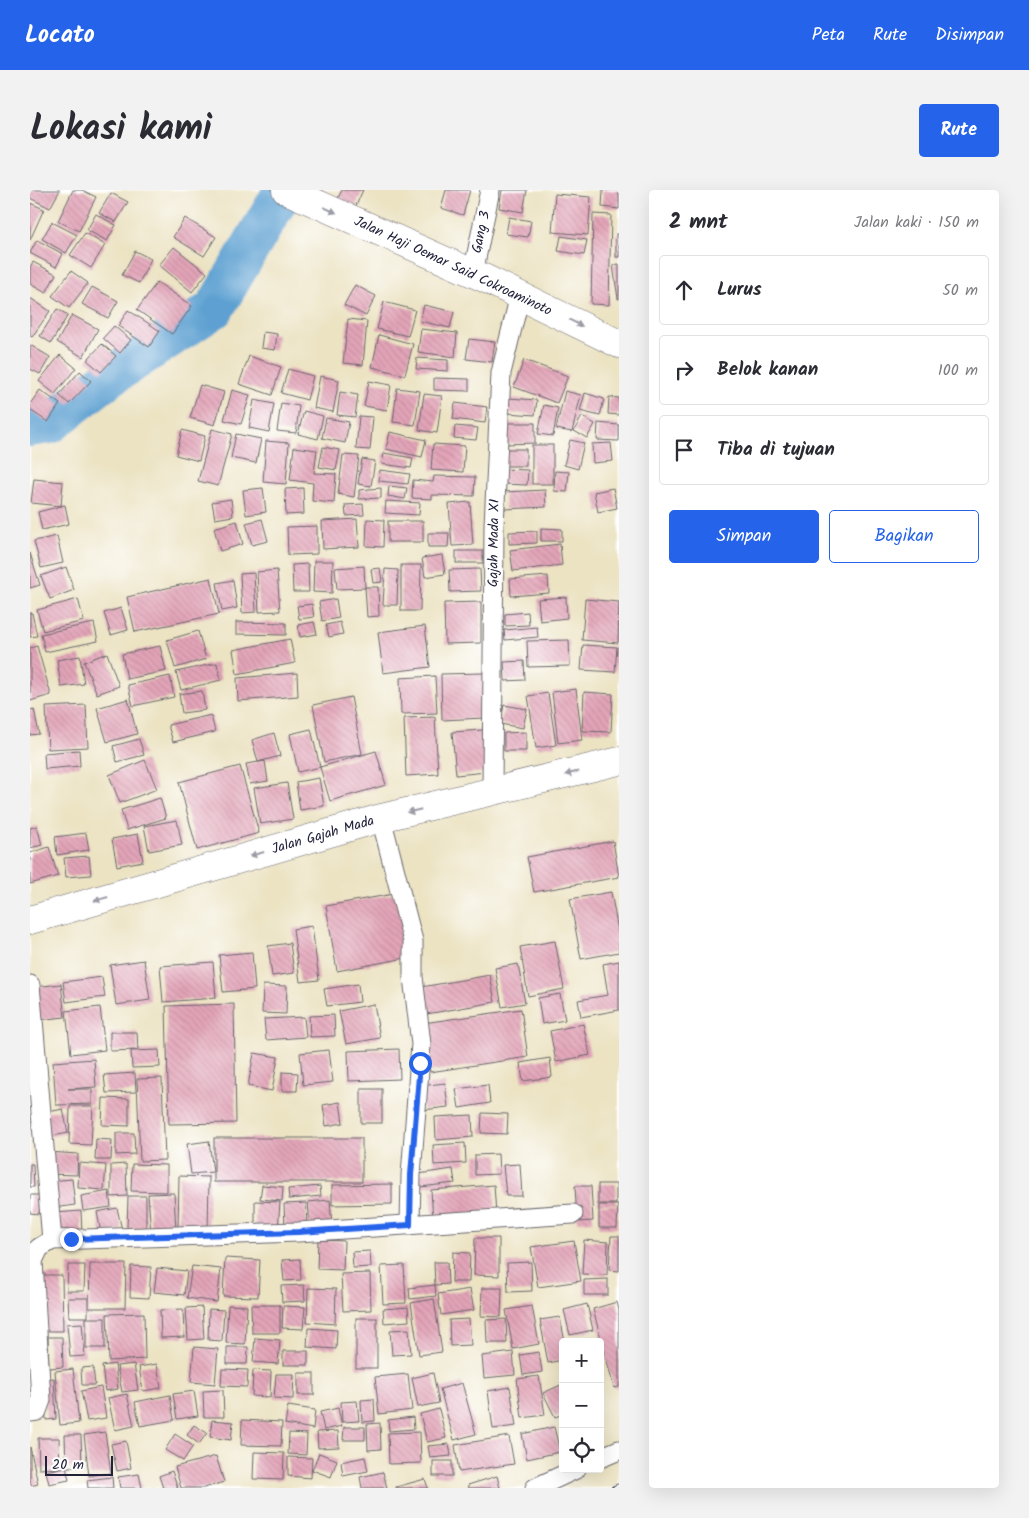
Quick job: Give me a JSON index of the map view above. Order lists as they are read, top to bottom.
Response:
{
  "streets": {
    "highway": ["Jalan Haji Oemar Said Cokroaminoto", "Jalan Gajah Mada"],
    "street": ["Gang 3", "Gajah Mada XI"]
  },
  "crossings": [
    ["Gang 3", "Jalan Haji Oemar Said Cokroaminoto"],
    ["Jalan Haji Oemar Said Cokroaminoto", "Gajah Mada XI"],
    ["Gajah Mada XI", "Jalan Gajah Mada"]
  ],
  "one_way": ["Jalan Haji Oemar Said Cokroaminoto", "Jalan Gajah Mada"],
  "scale_bar": "20 m",
  "page": {
    "header": "Locato",
    "nav": ["Peta", "Rute", "Disimpan"],
    "title": "Lokasi kami",
    "buttons": [
      "Rute",
      ["Simpan", "Bagikan"]
    ],
    "heading": ["2 mnt", "Jalan kaki · 150 m"],
    "list": [
      ["Lurus", "50 m"],
      ["Belok kanan", "100 m"],
      "Tiba di tujuan"
    ],
    "map_buttons": ["+", "−"],
    "scale": "20 m"
  }
}
